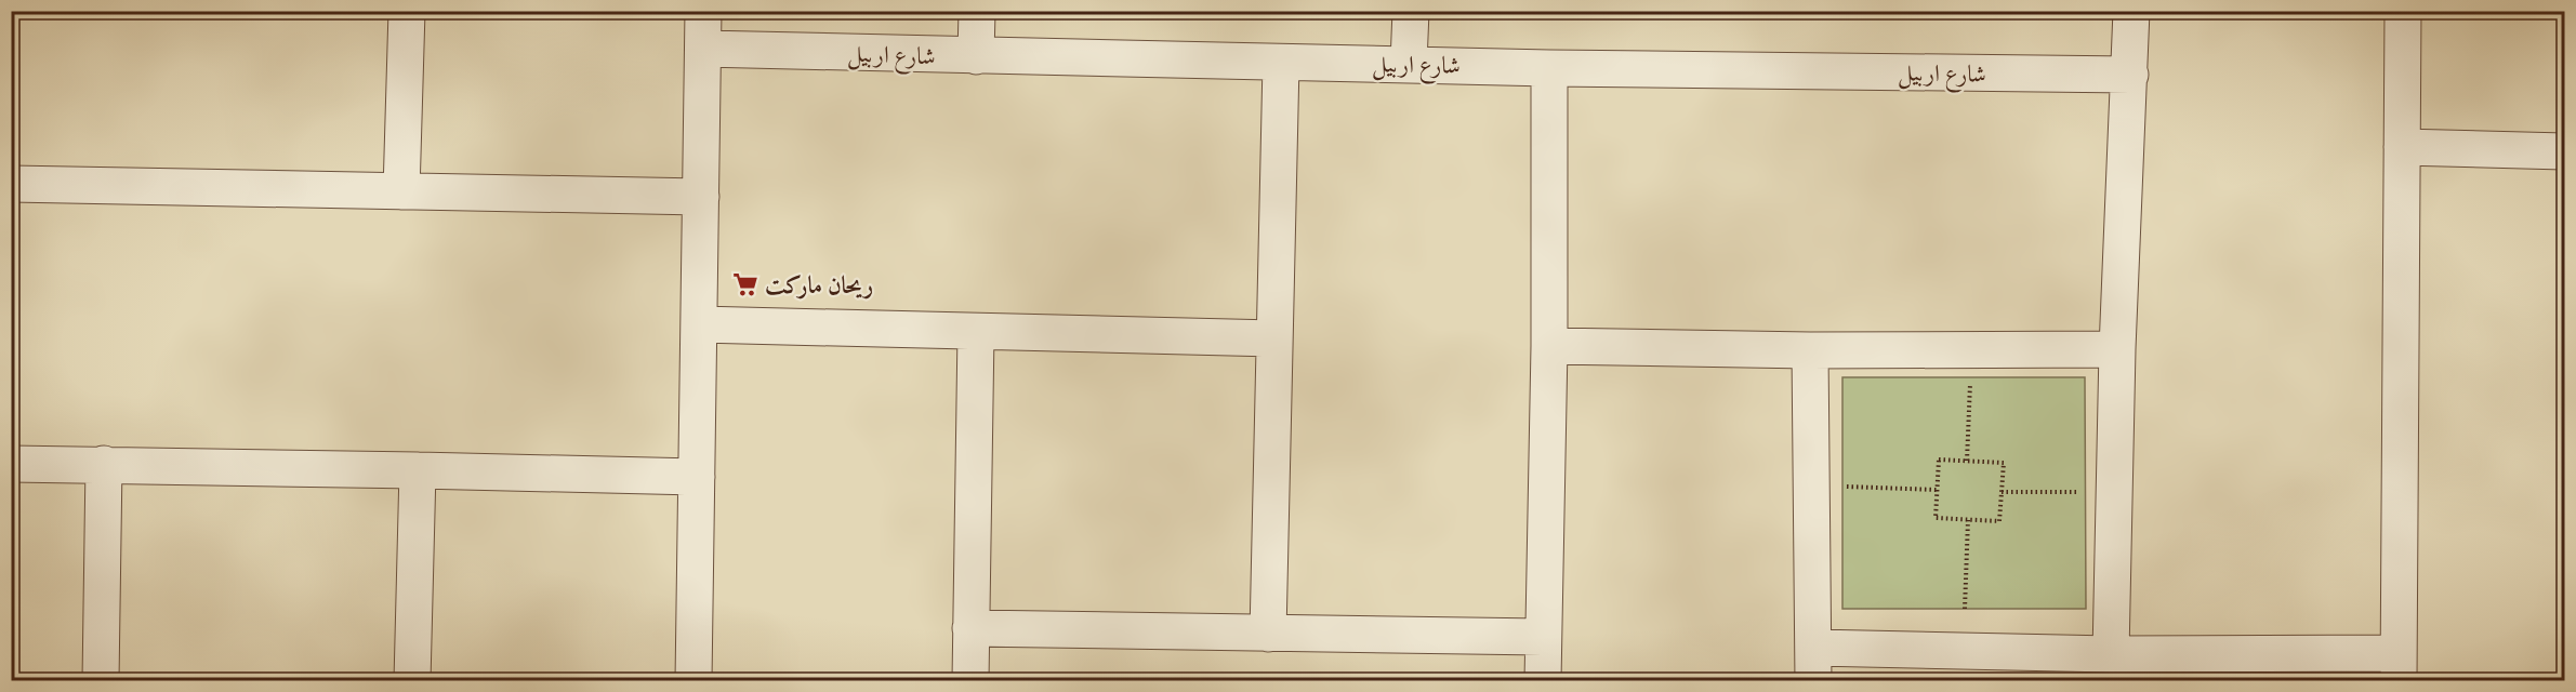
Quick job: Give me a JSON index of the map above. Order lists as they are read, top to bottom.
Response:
{
  "streets": {
    "street": ["شارع اربيل"]
  },
  "places": {
    "supermarket": ["ريحان ماركت"]
  }
}
